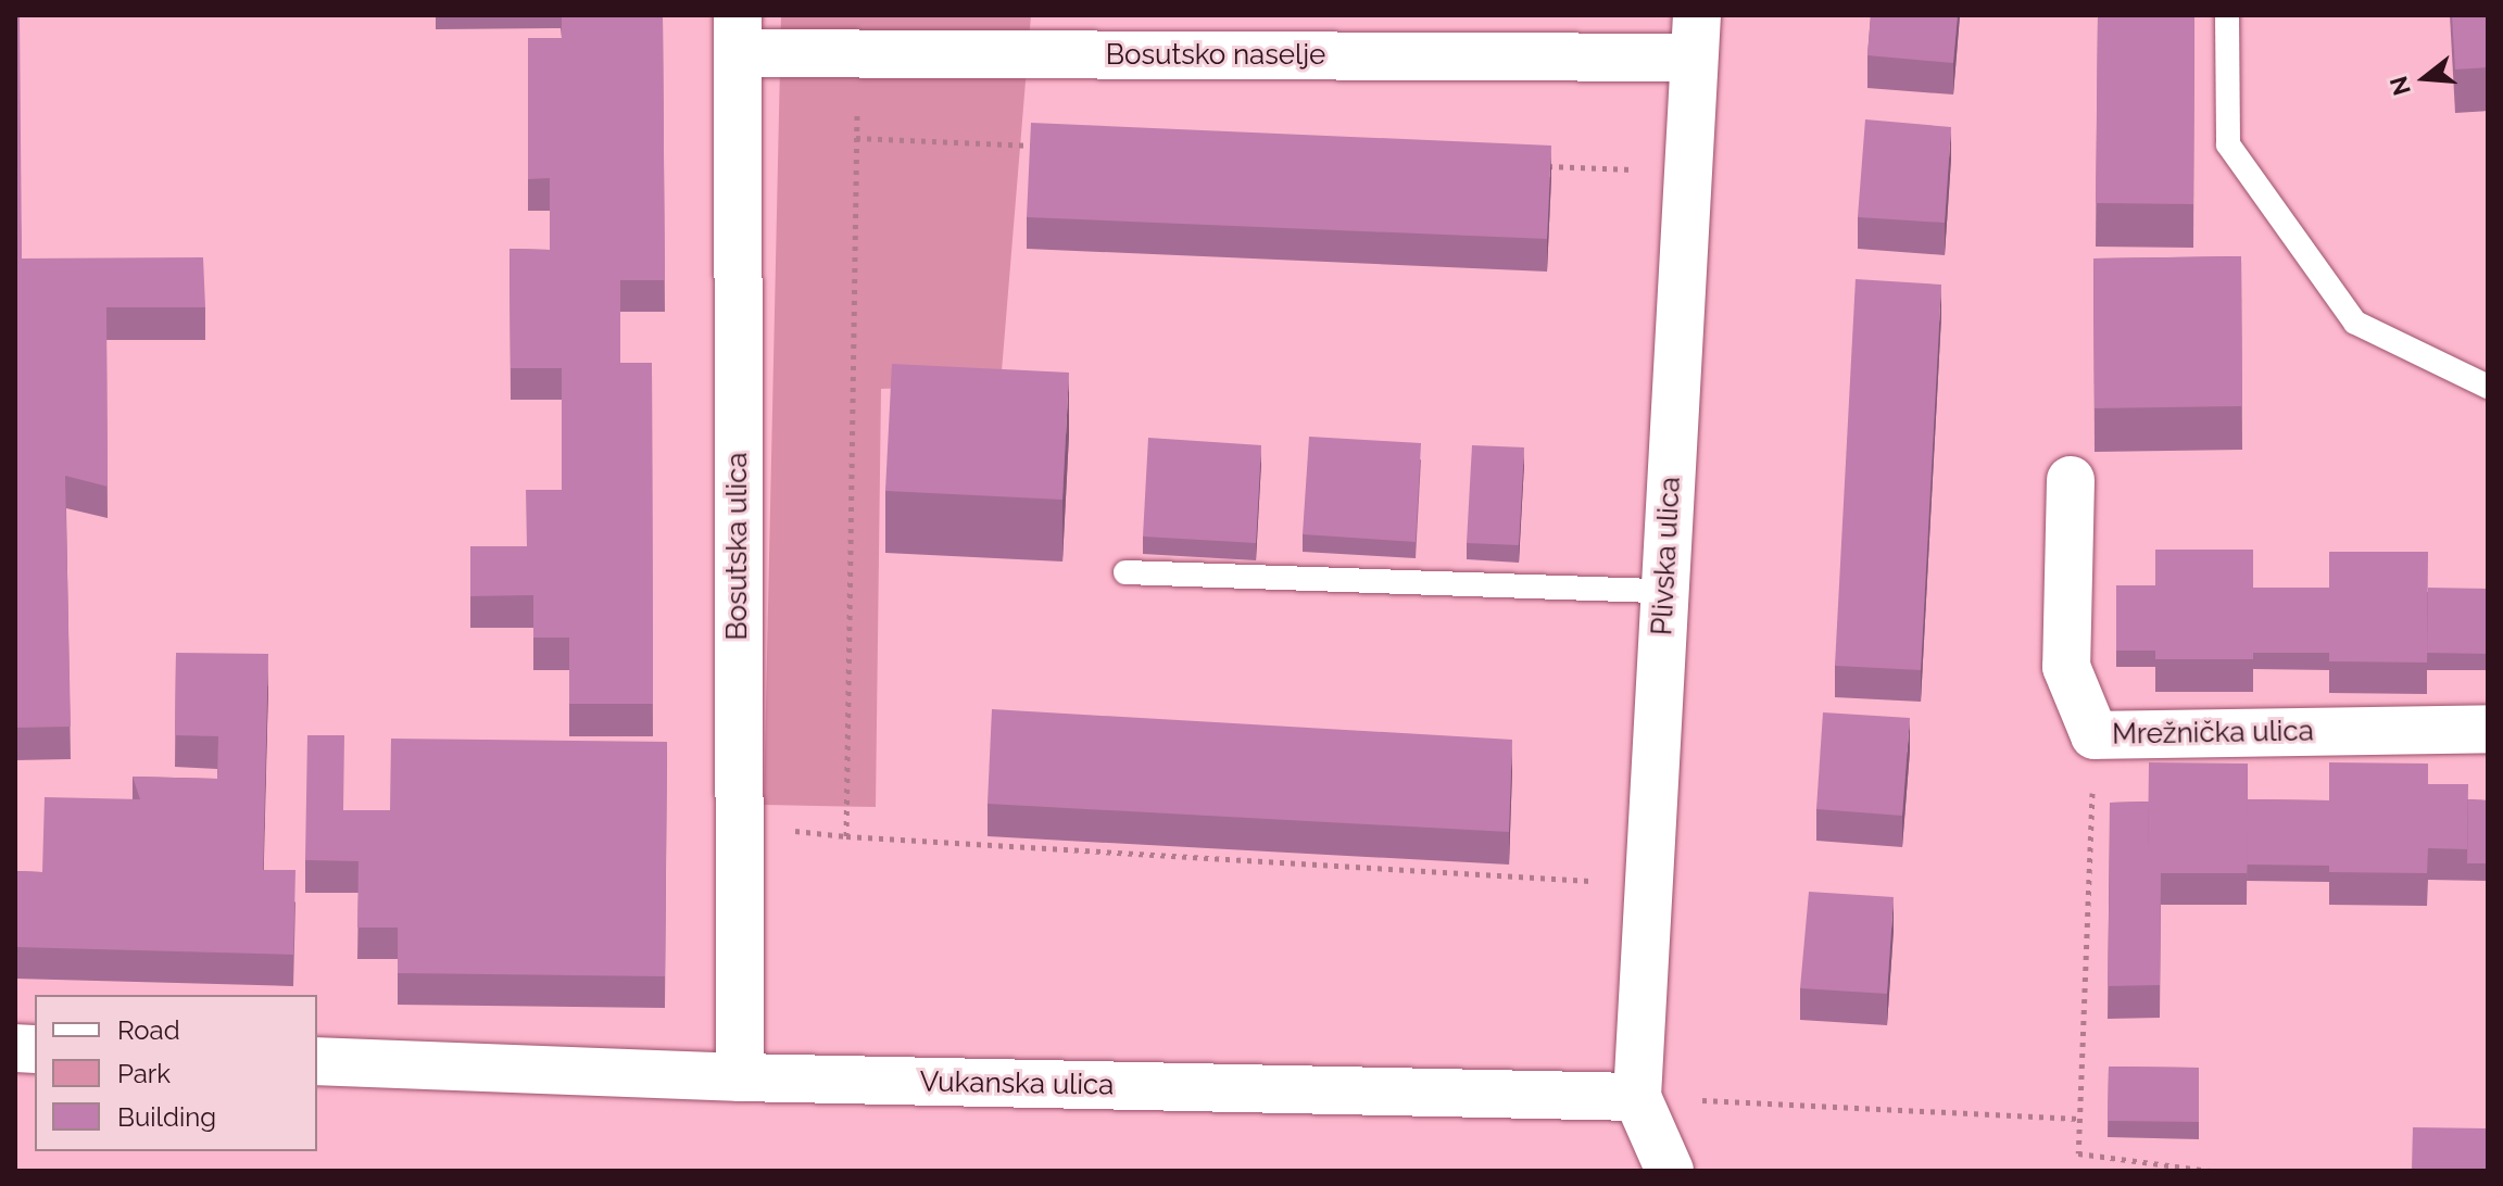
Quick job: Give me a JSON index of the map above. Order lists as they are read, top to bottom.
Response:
{
  "streets": {
    "street": [
      "Bosutsko naselje",
      "Bosutska ulica",
      "Plivska ulica",
      "Mrežnička ulica",
      "Vukanska ulica"
    ]
  },
  "crossings": [
    ["Bosutsko naselje", "Bosutska ulica"],
    ["Bosutsko naselje", "Plivska ulica"],
    ["Bosutska ulica", "Vukanska ulica"],
    ["Plivska ulica", "Vukanska ulica"]
  ],
  "legend": ["Road", "Park", "Building"],
  "north": "left"
}
